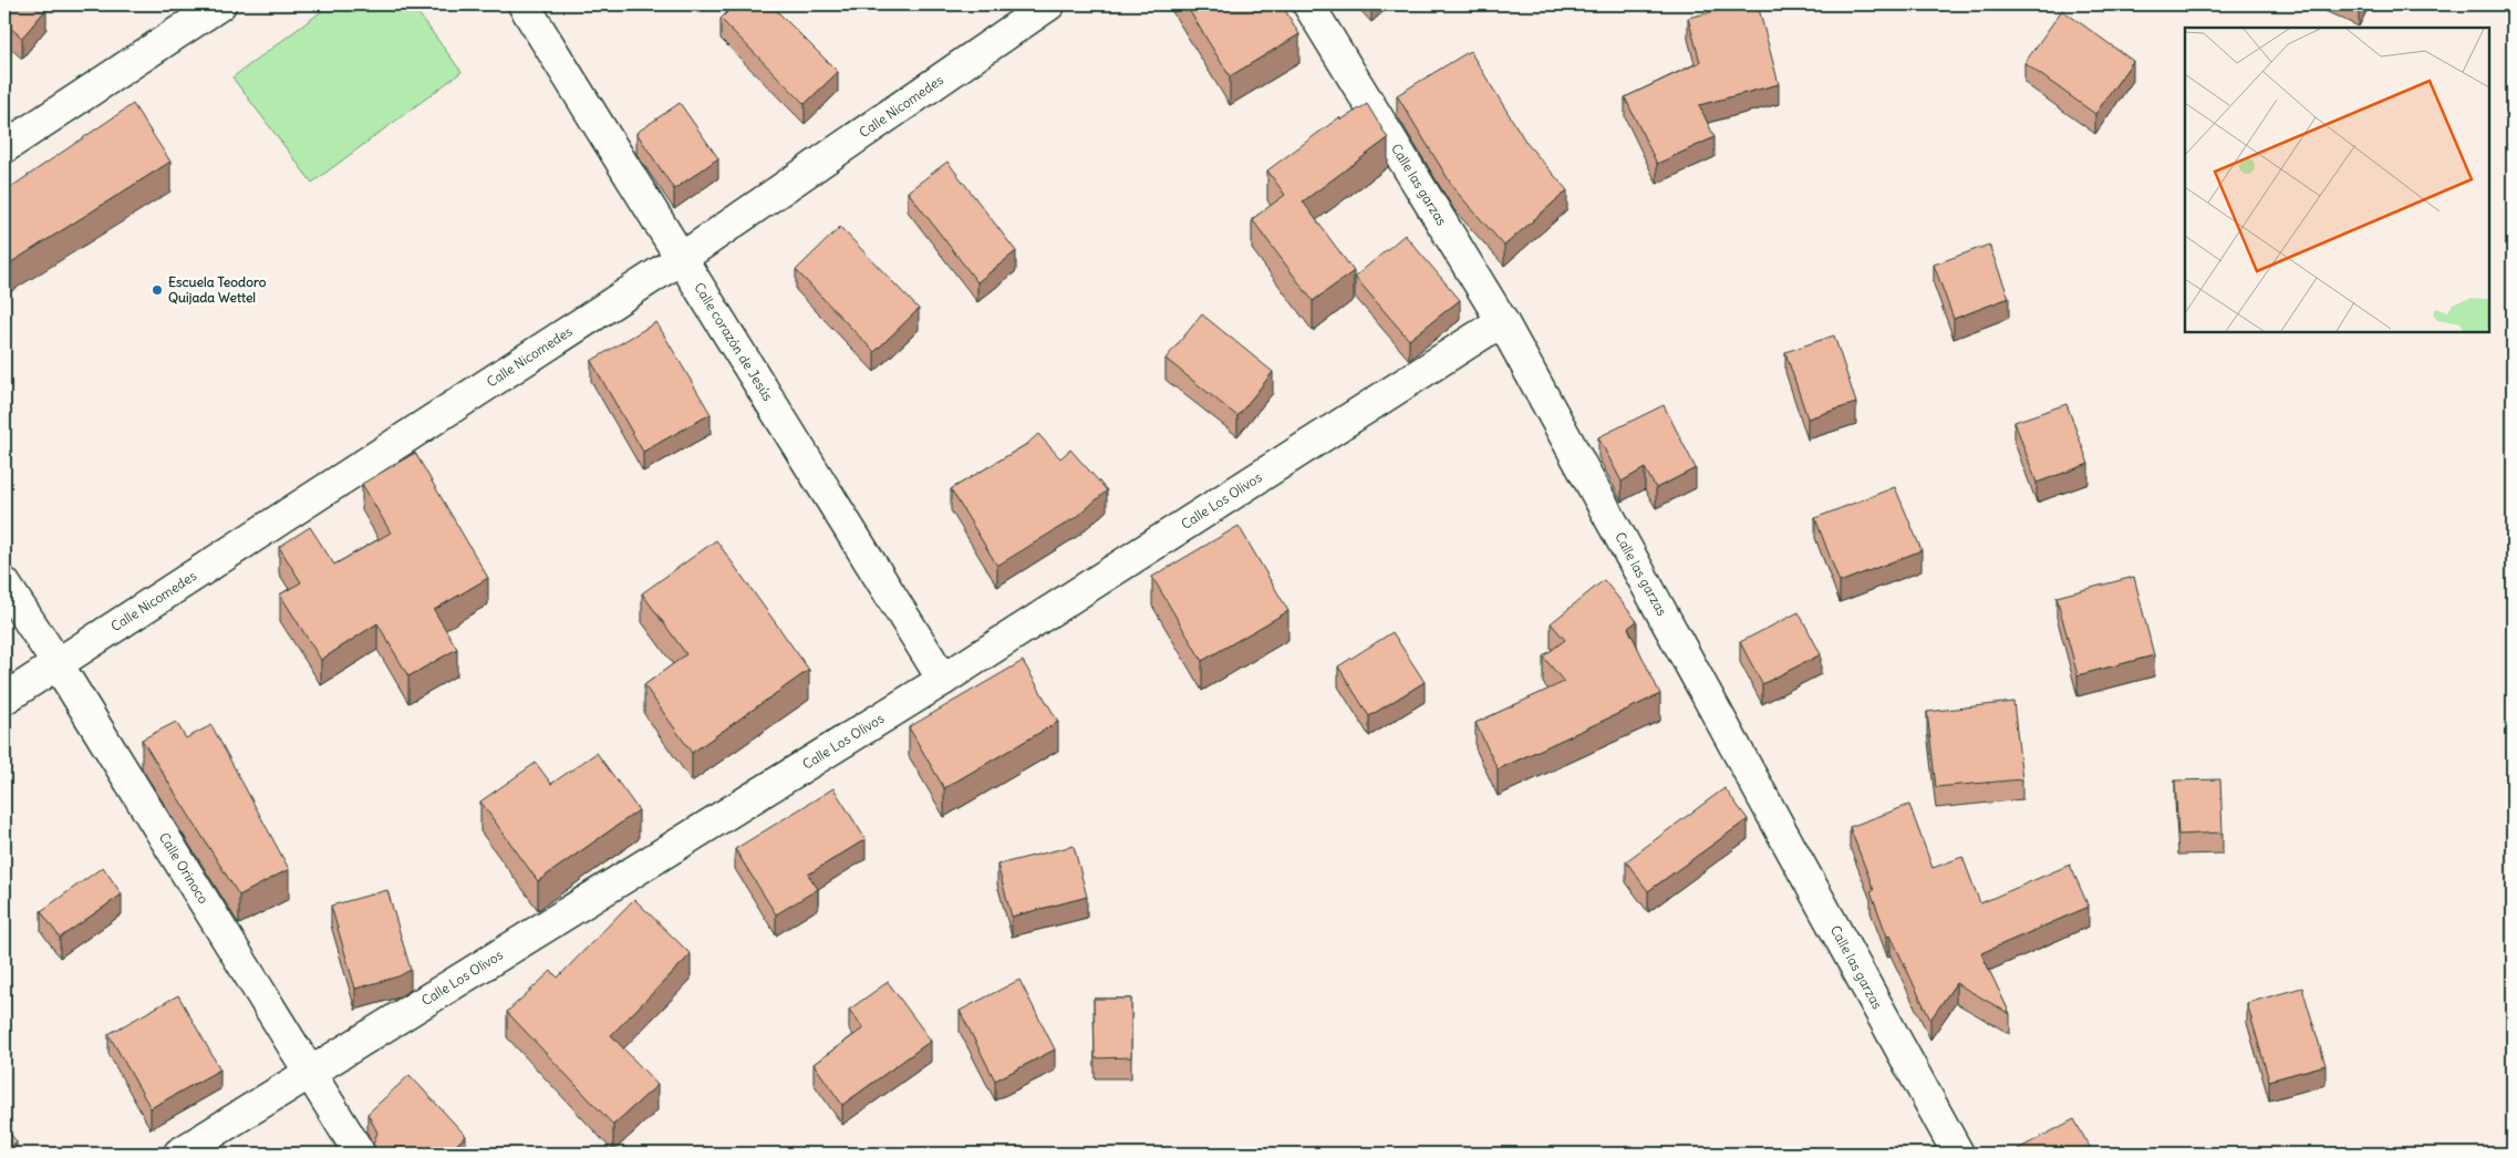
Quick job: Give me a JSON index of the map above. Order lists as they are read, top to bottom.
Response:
{
  "streets": {
    "street": [
      "Calle Nicomedes",
      "Calle las garzas",
      "Calle corazón de Jesús",
      "Calle Los Olivos",
      "Calle Orinoco"
    ]
  },
  "crossings": [
    ["Calle Nicomedes", "Calle corazón de Jesús"],
    ["Calle Nicomedes", "Calle Orinoco"],
    ["Calle las garzas", "Calle Los Olivos"],
    ["Calle corazón de Jesús", "Calle Los Olivos"],
    ["Calle Los Olivos", "Calle Orinoco"]
  ],
  "places": ["Escuela Teodoro Quijada Wettel"]
}
